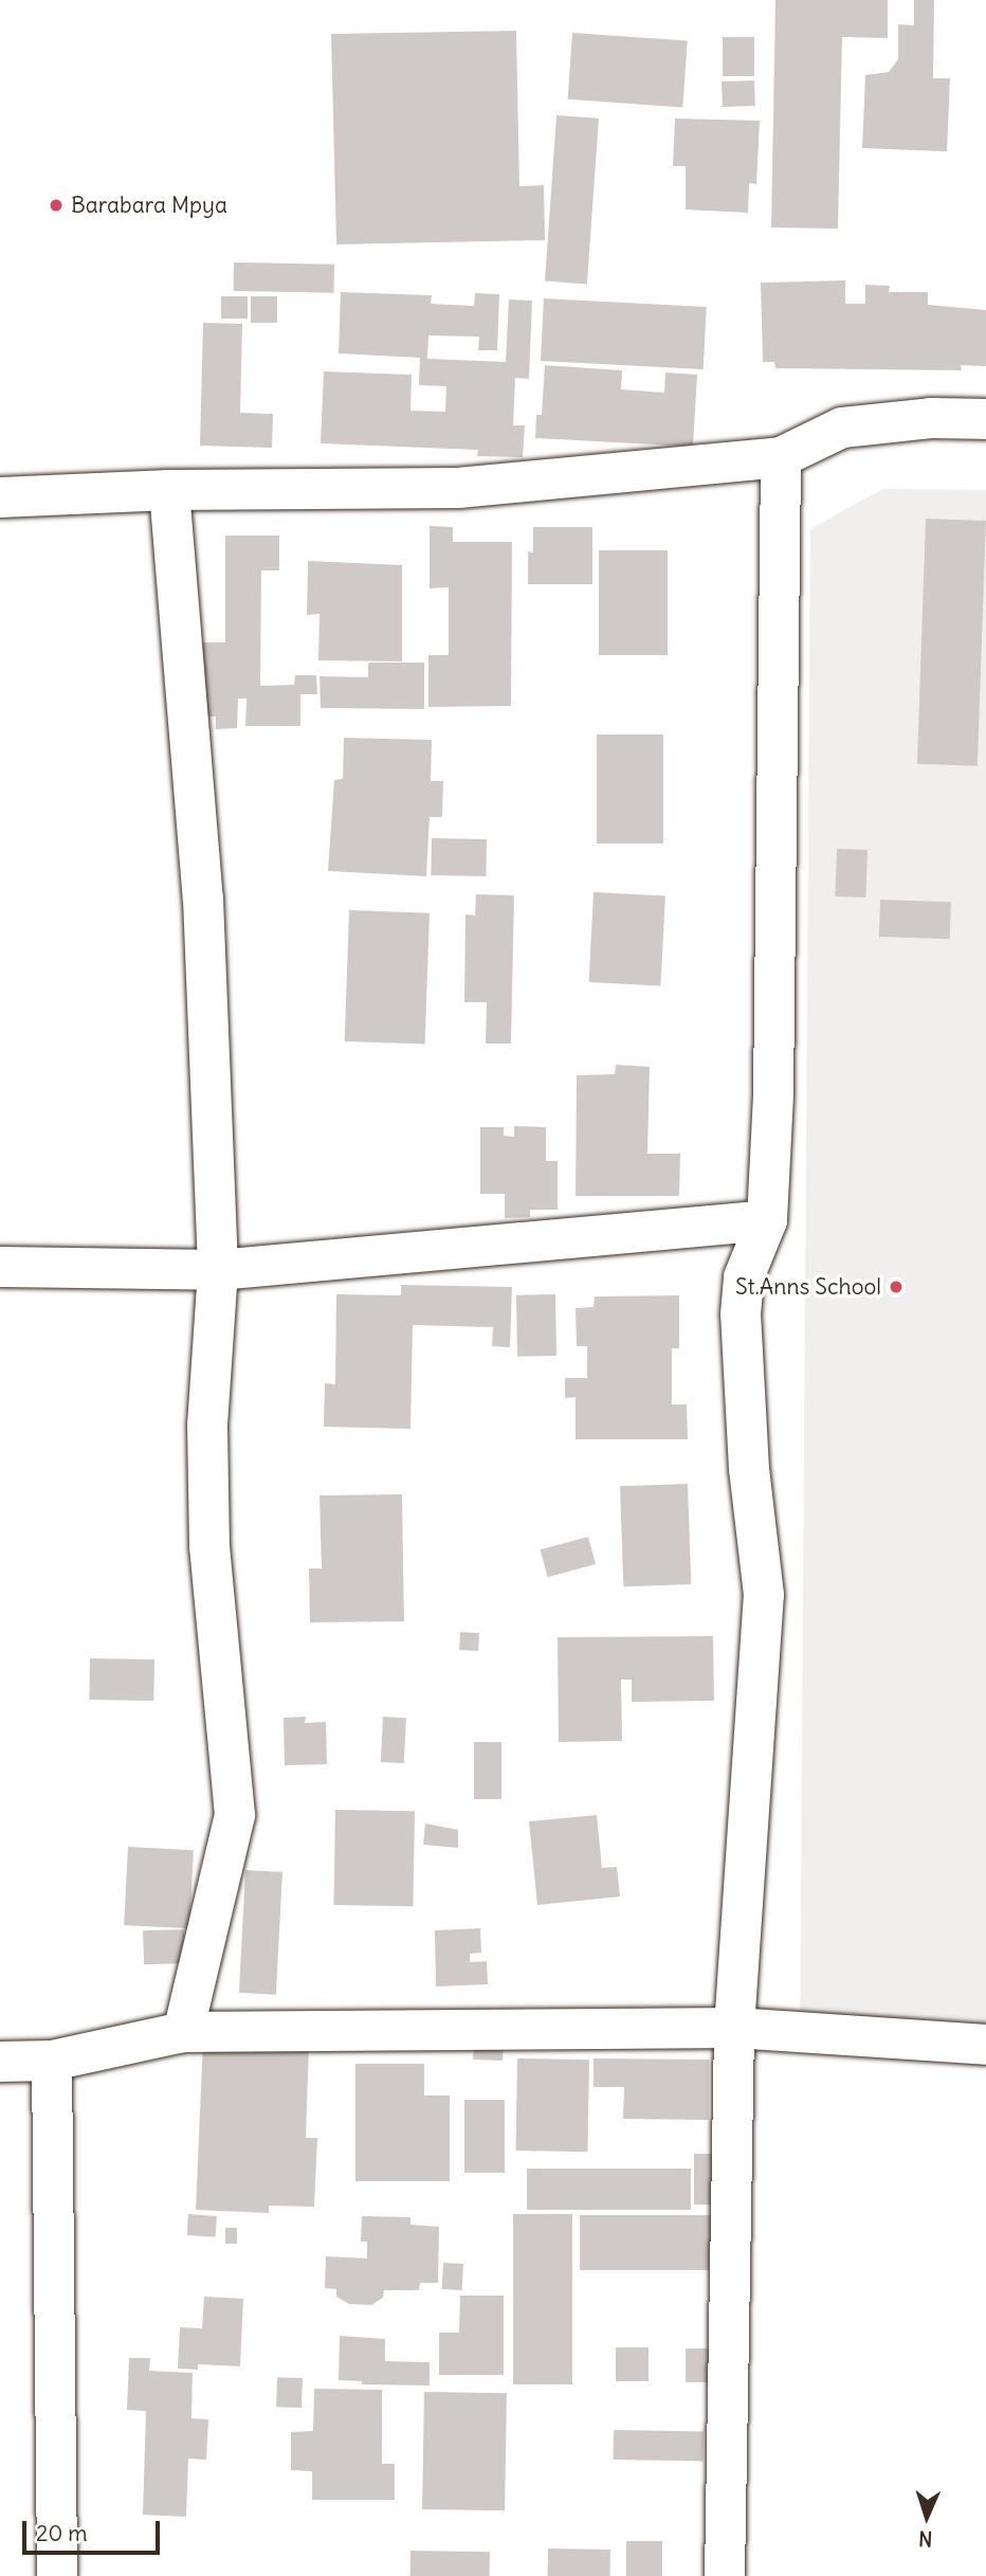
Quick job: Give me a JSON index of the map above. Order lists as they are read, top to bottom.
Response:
{
  "places": ["Barabara Mpya", "St.Anns School"],
  "scale_bar": "20 m",
  "north": "bottom"
}
